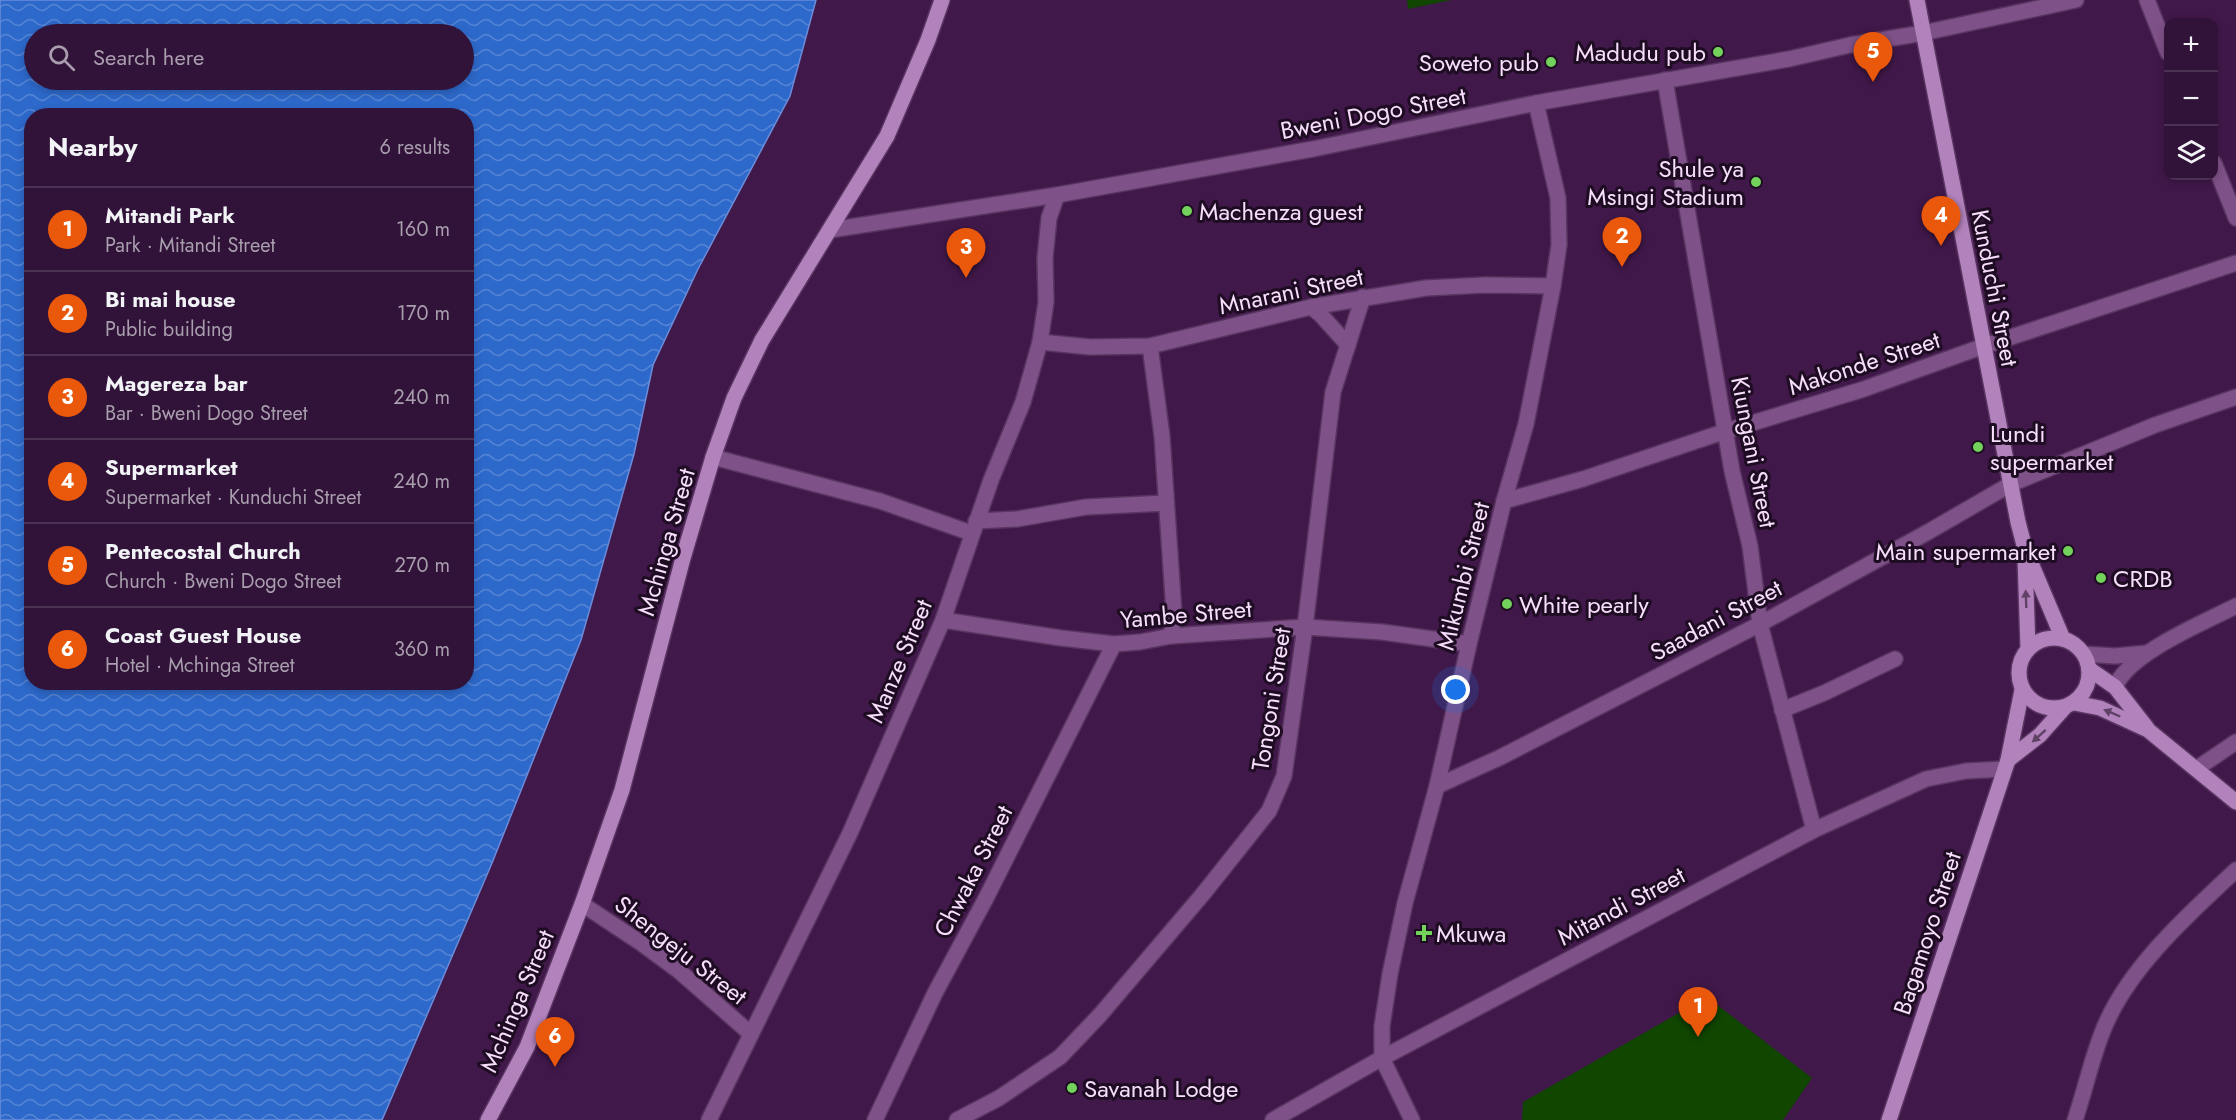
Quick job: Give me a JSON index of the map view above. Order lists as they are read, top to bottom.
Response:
{
  "streets": {
    "main road": ["Kunduchi Street", "Mchinga Street", "Bagamoyo Street"],
    "street": [
      "Bweni Dogo Street",
      "Mnarani Street",
      "Makonde Street",
      "Kiungani Street",
      "Mikumbi Street",
      "Yambe Street",
      "Saadani Street",
      "Manze Street",
      "Tongoni Street",
      "Chwaka Street",
      "Mitandi Street",
      "Shengeju Street"
    ]
  },
  "crossings": [
    ["Bweni Dogo Street", "Kunduchi Street"],
    ["Bweni Dogo Street", "Kiungani Street"],
    ["Bweni Dogo Street", "Mchinga Street"],
    ["Bweni Dogo Street", "Mikumbi Street"],
    ["Bweni Dogo Street", "Manze Street"],
    ["Kunduchi Street", "Makonde Street"],
    ["Kunduchi Street", "Saadani Street"],
    ["Mnarani Street", "Mikumbi Street"],
    ["Mnarani Street", "Manze Street"],
    ["Mnarani Street", "Tongoni Street"],
    ["Makonde Street", "Kiungani Street"],
    ["Makonde Street", "Mikumbi Street"],
    ["Kiungani Street", "Saadani Street"],
    ["Kiungani Street", "Mitandi Street"],
    ["Mchinga Street", "Shengeju Street"],
    ["Mikumbi Street", "Yambe Street"],
    ["Mikumbi Street", "Saadani Street"],
    ["Mikumbi Street", "Mitandi Street"],
    ["Yambe Street", "Manze Street"],
    ["Yambe Street", "Tongoni Street"],
    ["Yambe Street", "Chwaka Street"],
    ["Manze Street", "Shengeju Street"],
    ["Mitandi Street", "Bagamoyo Street"]
  ],
  "places": {
    "other": [
      "Madudu pub",
      "Soweto pub",
      "Shule ya Msingi Stadium",
      "Machenza guest",
      "Lundi supermarket",
      "Main supermarket",
      "CRDB",
      "White pearly",
      "Savanah Lodge"
    ],
    "health": ["Mkuwa"]
  },
  "page": {
    "map_buttons": ["+", "−"],
    "search": "Search here",
    "pins": [
      "5",
      "4",
      "2",
      "3",
      "1",
      "6"
    ],
    "heading": ["Nearby", "6 results"],
    "list": [
      {
        "mark": "1",
        "name": "Mitandi Park",
        "note": "Park · Mitandi Street",
        "value": "160 m"
      },
      {
        "mark": "2",
        "name": "Bi mai house",
        "note": "Public building",
        "value": "170 m"
      },
      {
        "mark": "3",
        "name": "Magereza bar",
        "note": "Bar · Bweni Dogo Street",
        "value": "240 m"
      },
      {
        "mark": "4",
        "name": "Supermarket",
        "note": "Supermarket · Kunduchi Street",
        "value": "240 m"
      },
      {
        "mark": "5",
        "name": "Pentecostal Church",
        "note": "Church · Bweni Dogo Street",
        "value": "270 m"
      },
      {
        "mark": "6",
        "name": "Coast Guest House",
        "note": "Hotel · Mchinga Street",
        "value": "360 m"
      }
    ]
  }
}
